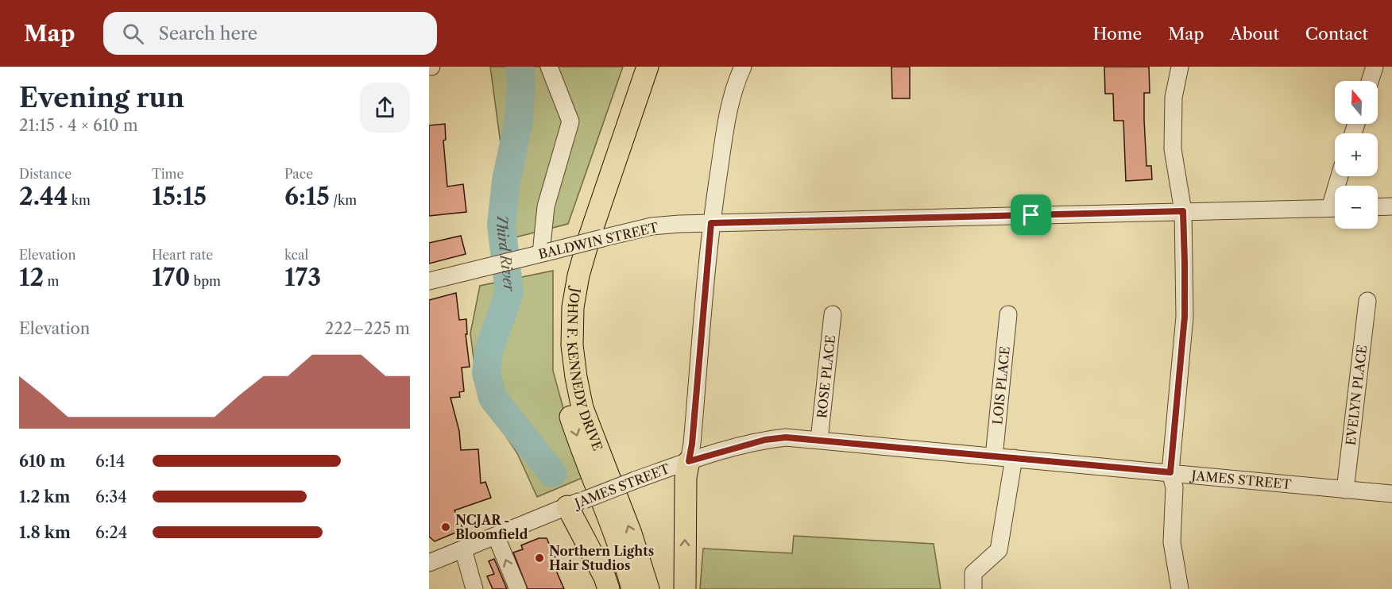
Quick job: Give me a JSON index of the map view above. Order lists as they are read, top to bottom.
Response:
{
  "streets": {
    "main road": ["JOHN F. KENNEDY DRIVE"],
    "street": [
      "BALDWIN STREET",
      "ROSE PLACE",
      "LOIS PLACE",
      "EVELYN PLACE",
      "JAMES STREET"
    ]
  },
  "crossings": [
    ["ROSE PLACE", "JAMES STREET"],
    ["LOIS PLACE", "JAMES STREET"],
    ["EVELYN PLACE", "JAMES STREET"]
  ],
  "water": ["Third River"],
  "places": ["NCJAR - Bloomfield", "Northern Lights Hair Studios"],
  "north": "top",
  "page": {
    "header": "Map",
    "search": "Search here",
    "nav": [
      "Home",
      "Map",
      "About",
      "Contact"
    ],
    "heading": ["Evening run", "21:15 · 4 × 610 m"],
    "map_buttons": ["+", "−"],
    "stats": [
      ["Distance", "2.44 km"],
      ["Time", "15:15"],
      ["Pace", "6:15 /km"],
      ["Elevation", "12 m"],
      ["Heart rate", "170 bpm"],
      ["kcal", "173"]
    ],
    "chart": ["Elevation", "222–225 m"],
    "list": [
      {
        "name": "610 m",
        "note": "6:14"
      },
      {
        "name": "1.2 km",
        "note": "6:34"
      },
      {
        "name": "1.8 km",
        "note": "6:24"
      }
    ]
  }
}
